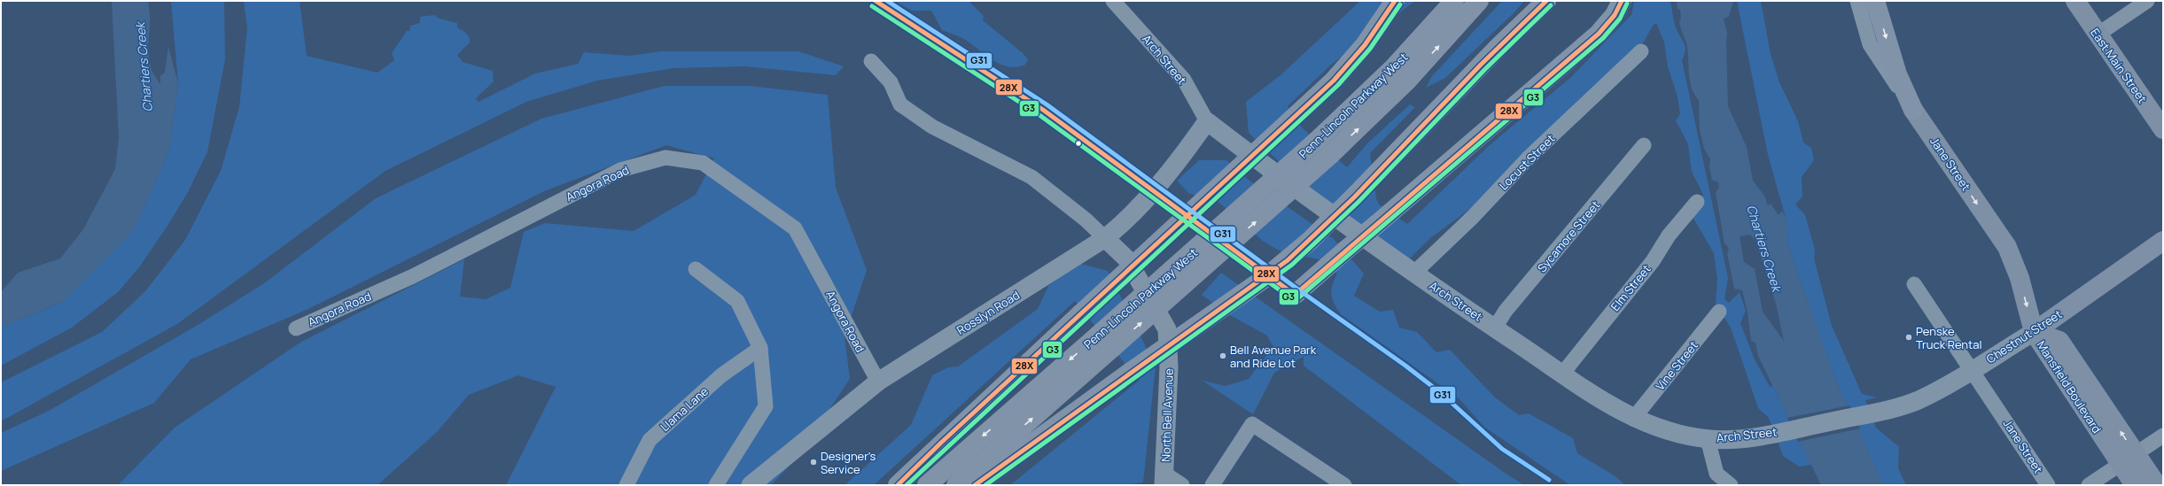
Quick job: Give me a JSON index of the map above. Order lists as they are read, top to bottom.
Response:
{
  "streets": {
    "highway": ["Penn-Lincoln Parkway West"],
    "main road": [
      "East Main Street",
      "Jane Street",
      "Chestnut Street",
      "Mansfield Boulevard"
    ],
    "street": [
      "Arch Street",
      "Locust Street",
      "Angora Road",
      "Sycamore Street",
      "Elm Street",
      "Rosslyn Road",
      "Vine Street",
      "Llama Lane",
      "North Bell Avenue"
    ]
  },
  "crossings": [
    ["Arch Street", "Locust Street"],
    ["Arch Street", "Sycamore Street"],
    ["Arch Street", "Elm Street"],
    ["Arch Street", "Rosslyn Road"],
    ["Arch Street", "Chestnut Street"],
    ["Arch Street", "Vine Street"],
    ["Jane Street", "Chestnut Street"],
    ["Jane Street", "Mansfield Boulevard"],
    ["Angora Road", "Rosslyn Road"],
    ["Rosslyn Road", "North Bell Avenue"],
    ["Chestnut Street", "Mansfield Boulevard"]
  ],
  "water": ["Chartiers Creek"],
  "places": ["Penske Truck Rental", "Bell Avenue Park and Ride Lot", "Designer's Service"],
  "lines": ["transit line 28X", "transit line G31", "transit line G3"]
}
